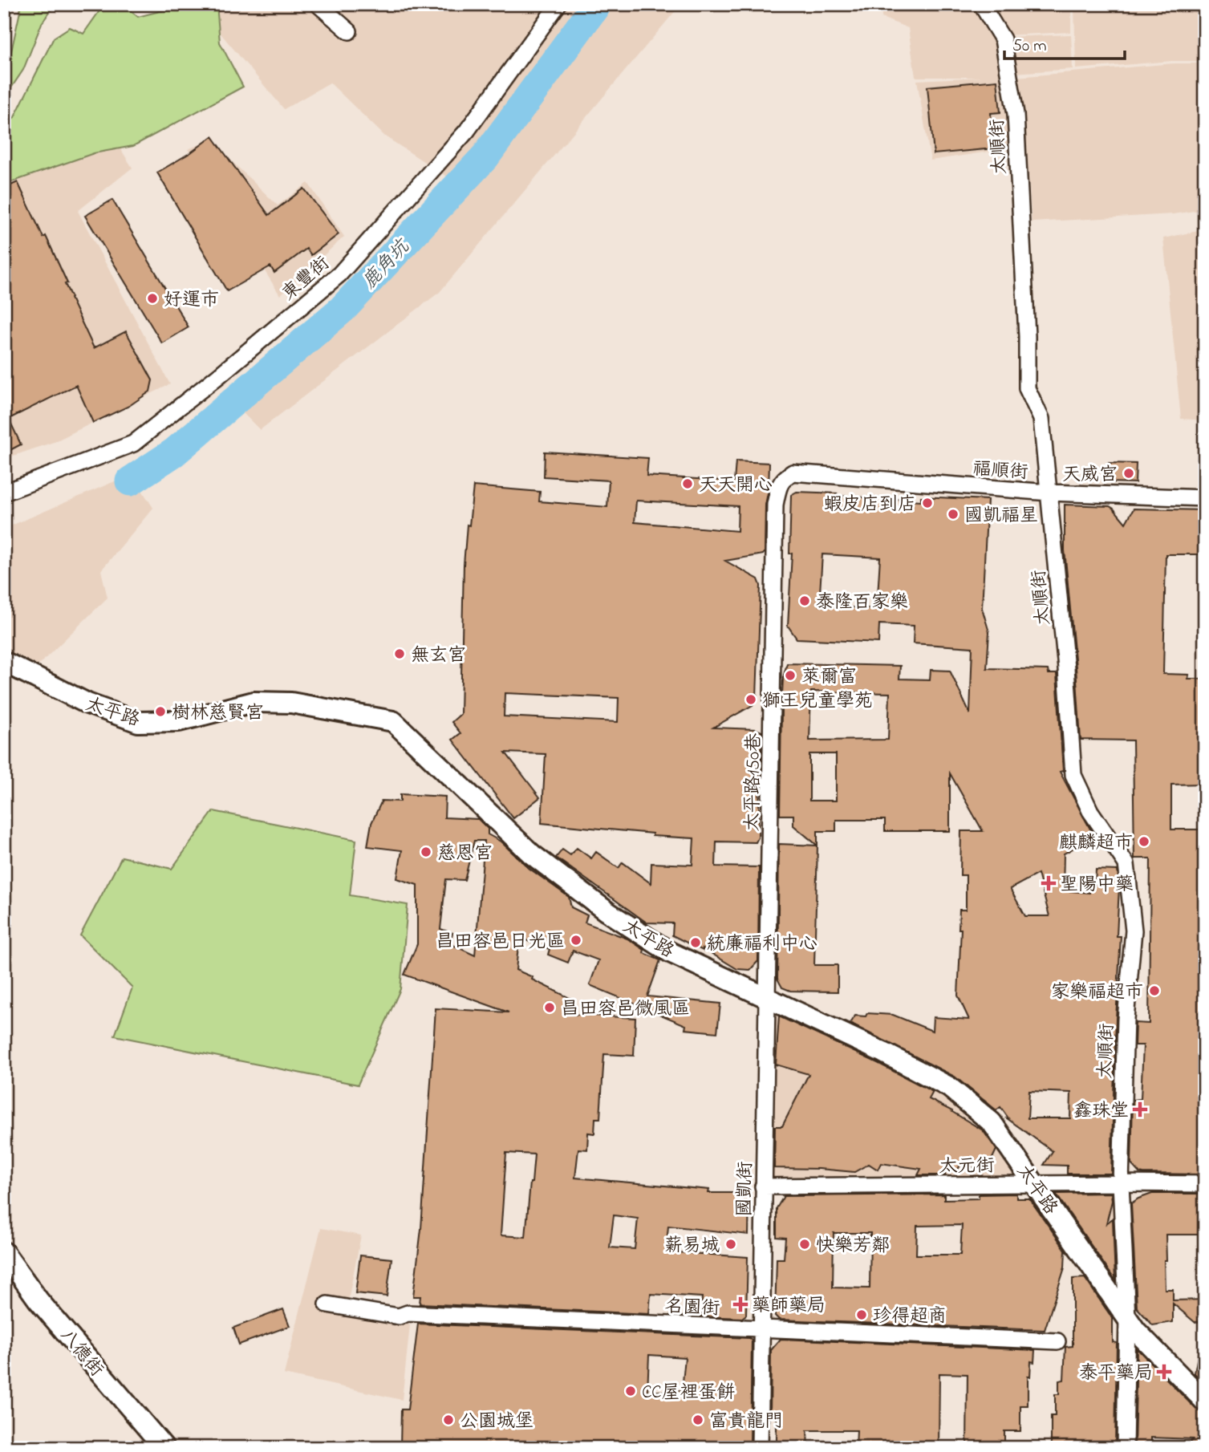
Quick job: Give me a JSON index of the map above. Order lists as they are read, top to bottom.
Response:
{
  "streets": {
    "street": [
      "太順街",
      "東豐街",
      "福順街",
      "太平路",
      "太平路150巷",
      "太元街",
      "國凱街",
      "名園街",
      "八德街"
    ]
  },
  "crossings": [
    ["太順街", "福順街"],
    ["太順街", "太平路"],
    ["太順街", "太元街"],
    ["福順街", "太平路150巷"],
    ["太平路", "太平路150巷"],
    ["太平路", "太元街"],
    ["太平路", "國凱街"],
    ["太平路150巷", "國凱街"],
    ["太元街", "國凱街"],
    ["國凱街", "名園街"]
  ],
  "water": ["鹿角坑"],
  "places": {
    "other": [
      "好運市",
      "天威宮",
      "天天開心",
      "蝦皮店到店",
      "國凱福星",
      "泰隆百家樂",
      "無玄宮",
      "萊爾富",
      "獅王兒童學苑",
      "樹林慈賢宮",
      "麒麟超市",
      "慈恩宮",
      "昌田容邑日光區",
      "統廉福利中心",
      "家樂福超市",
      "昌田容邑微風區",
      "薪易城",
      "快樂芳鄰",
      "珍得超商",
      "CC屋裡蛋餅",
      "公園城堡",
      "富貴龍門"
    ],
    "health": [
      "聖陽中藥",
      "鑫珠堂",
      "藥師藥局",
      "泰平藥局"
    ]
  },
  "scale_bar": "50 m"
}
